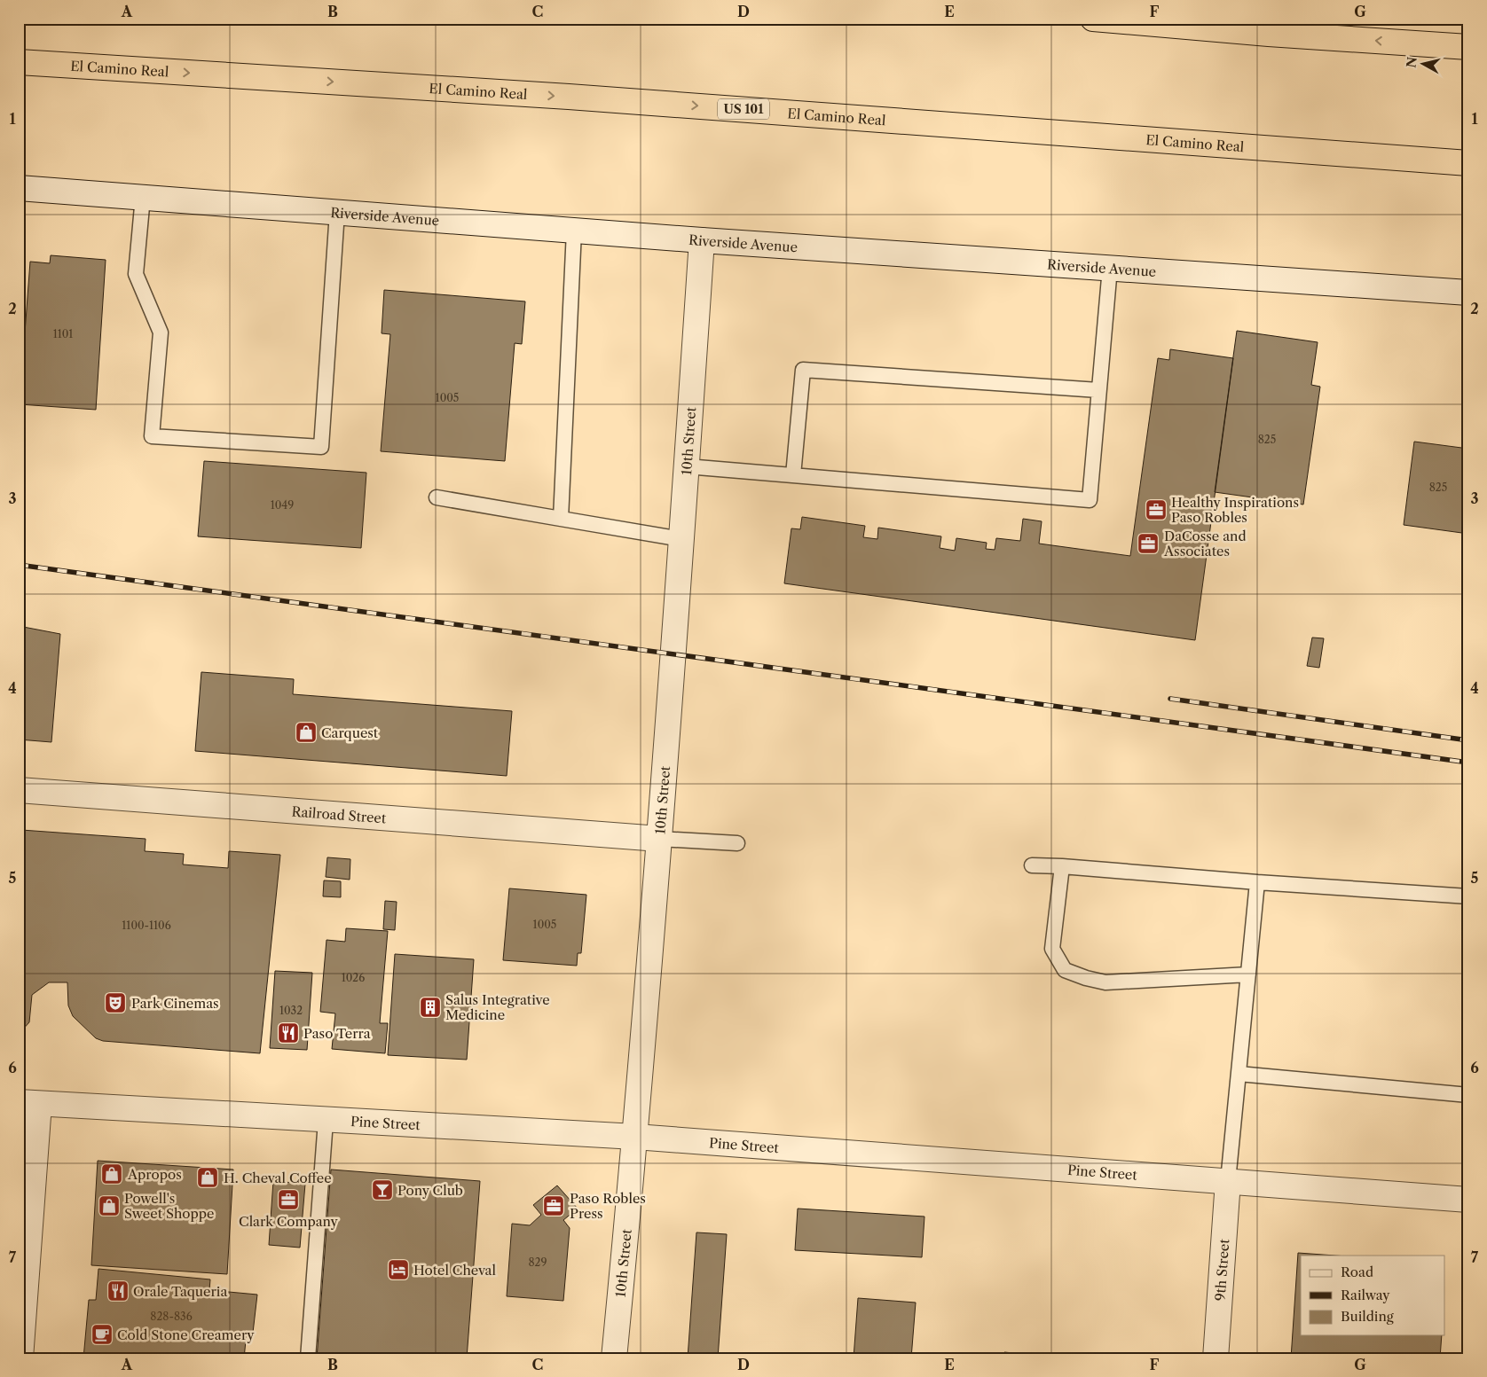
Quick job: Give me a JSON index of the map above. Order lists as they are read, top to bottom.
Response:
{
  "streets": {
    "highway": ["El Camino Real", "US 101"],
    "street": [
      "Riverside Avenue",
      "10th Street",
      "Railroad Street",
      "Pine Street",
      "9th Street"
    ]
  },
  "crossings": [
    ["Riverside Avenue", "10th Street"],
    ["10th Street", "Railroad Street"],
    ["10th Street", "Pine Street"],
    ["Pine Street", "9th Street"]
  ],
  "one_way": ["El Camino Real"],
  "places": {
    "office": [
      "Healthy Inspirations Paso Robles",
      "DaCosse and Associates",
      "Clark Company",
      "Paso Robles Press"
    ],
    "shop": [
      "Carquest",
      "Apropos",
      "H. Cheval Coffee",
      "Powell's Sweet Shoppe"
    ],
    "theatre": ["Park Cinemas"],
    "building": ["Salus Integrative Medicine"],
    "restaurant": ["Paso Terra", "Orale Taqueria"],
    "bar": ["Pony Club"],
    "hotel": ["Hotel Cheval"],
    "cafe": ["Cold Stone Creamery"]
  },
  "house_numbers": [
    "1101",
    "1005",
    "825",
    "825",
    "1049",
    "1005",
    "1100-1106",
    "1026",
    "1032",
    "829",
    "828-836"
  ],
  "legend": ["Road", "Railway", "Building"],
  "north": "left",
  "grid": {
    "columns": [
      "A",
      "B",
      "C",
      "D",
      "E",
      "F",
      "G"
    ],
    "rows": [
      "1",
      "2",
      "3",
      "4",
      "5",
      "6",
      "7"
    ]
  }
}
